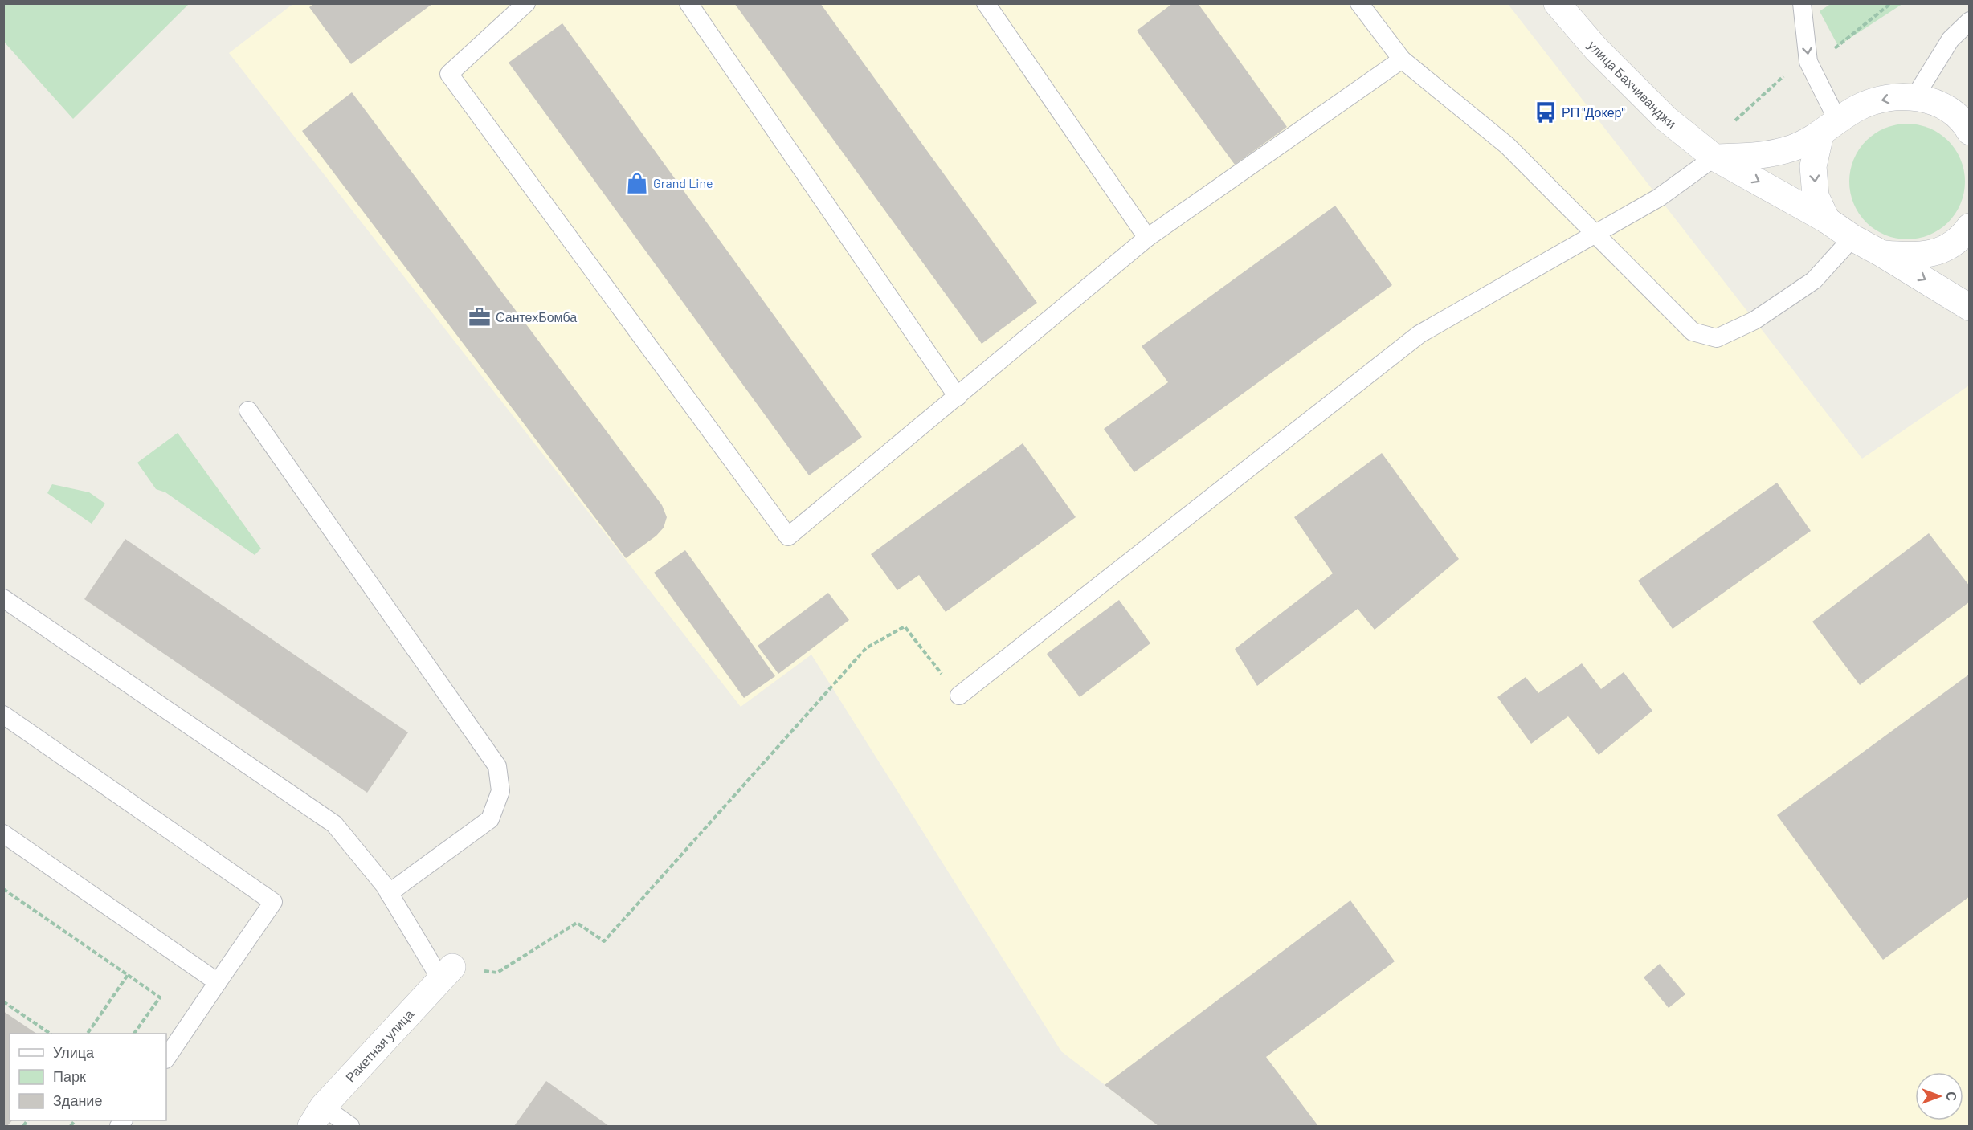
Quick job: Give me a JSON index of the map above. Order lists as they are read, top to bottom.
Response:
{
  "streets": {
    "main road": ["улица Бахчиванджи", "Ракетная улица"]
  },
  "one_way": ["улица Бахчиванджи"],
  "places": {
    "bus stop": ["РП \"Докер\""],
    "shop": ["Grand Line"],
    "office": ["СантехБомба"]
  },
  "legend": ["Улица", "Парк", "Здание"],
  "north": "right"
}
